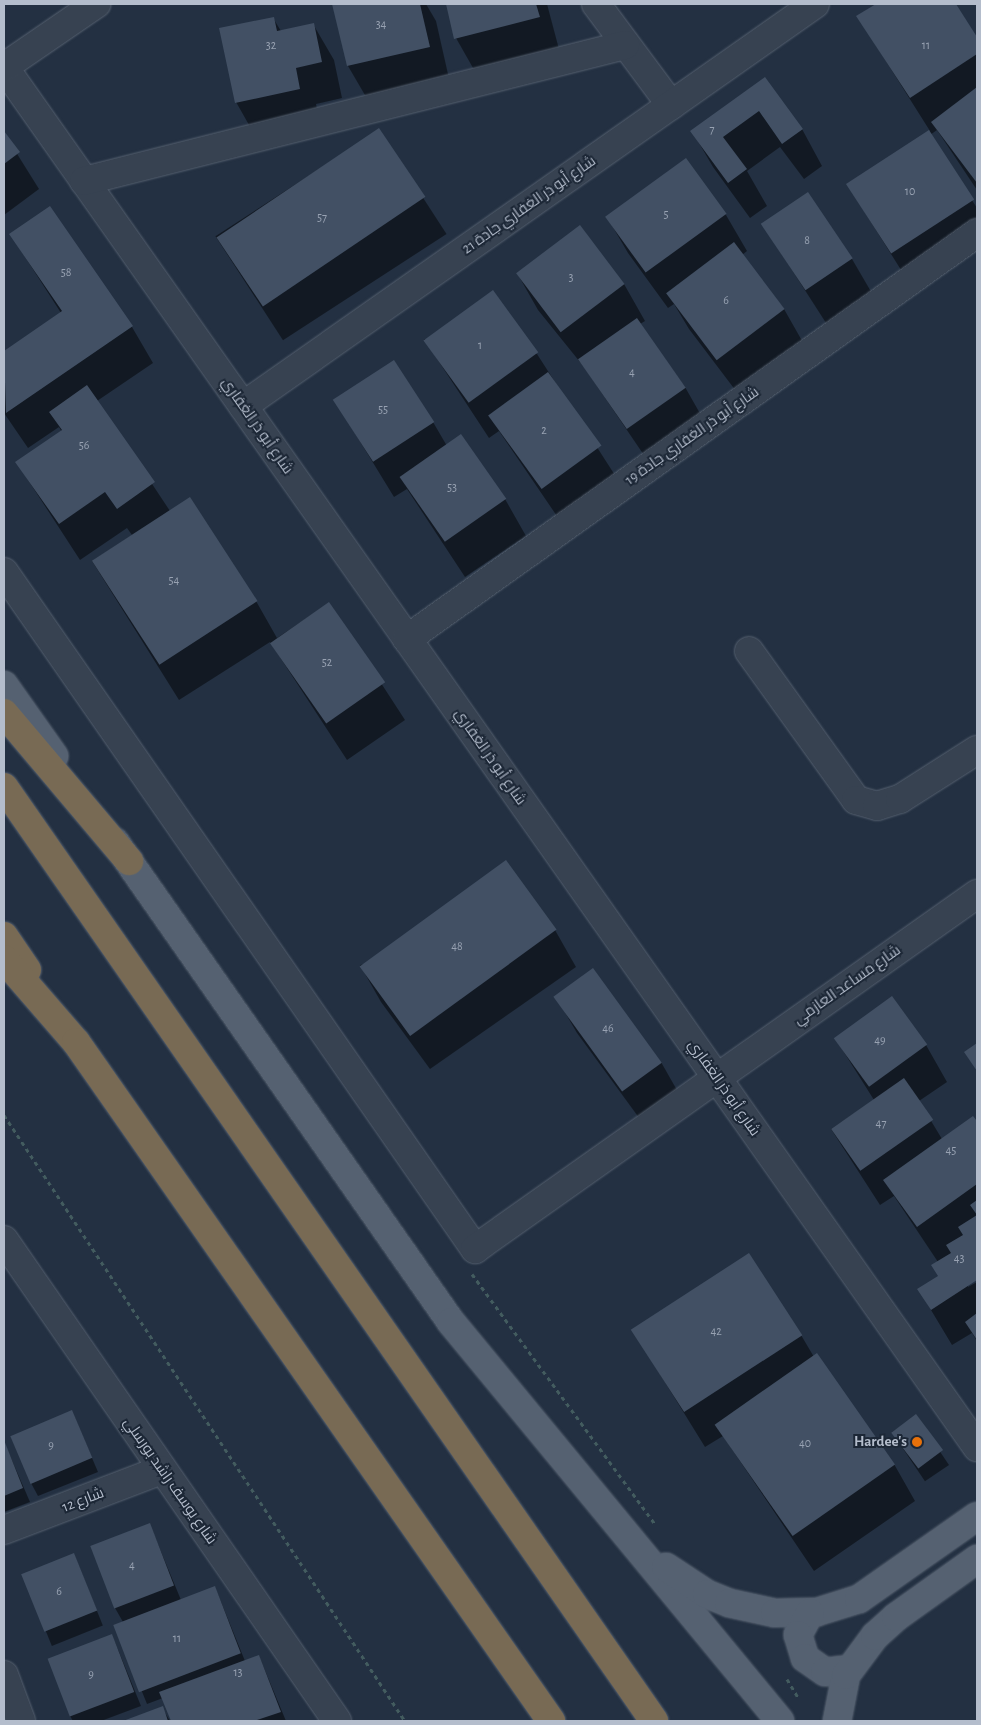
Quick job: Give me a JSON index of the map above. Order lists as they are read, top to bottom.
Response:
{
  "streets": {
    "street": [
      "شارع أبو ذر الغفاري جادة 21",
      "شارع أبو ذر الغفاري",
      "شارع أبو ذر الغفاري جادة 19",
      "شارع مساعد العازمي",
      "شارع يوسف راشد بورسلي",
      "شارع 12"
    ]
  },
  "crossings": [
    ["شارع أبو ذر الغفاري جادة 21", "شارع أبو ذر الغفاري"],
    ["شارع أبو ذر الغفاري", "شارع أبو ذر الغفاري جادة 19"],
    ["شارع أبو ذر الغفاري", "شارع مساعد العازمي"],
    ["شارع يوسف راشد بورسلي", "شارع 12"]
  ],
  "places": ["Hardee's"],
  "house_numbers": [
    "34",
    "32",
    "11",
    "7",
    "10",
    "5",
    "57",
    "8",
    "58",
    "3",
    "6",
    "1",
    "4",
    "55",
    "2",
    "56",
    "53",
    "54",
    "52",
    "48",
    "46",
    "49",
    "47",
    "45",
    "43",
    "42",
    "40",
    "9",
    "4",
    "6",
    "11",
    "13",
    "9"
  ]
}
